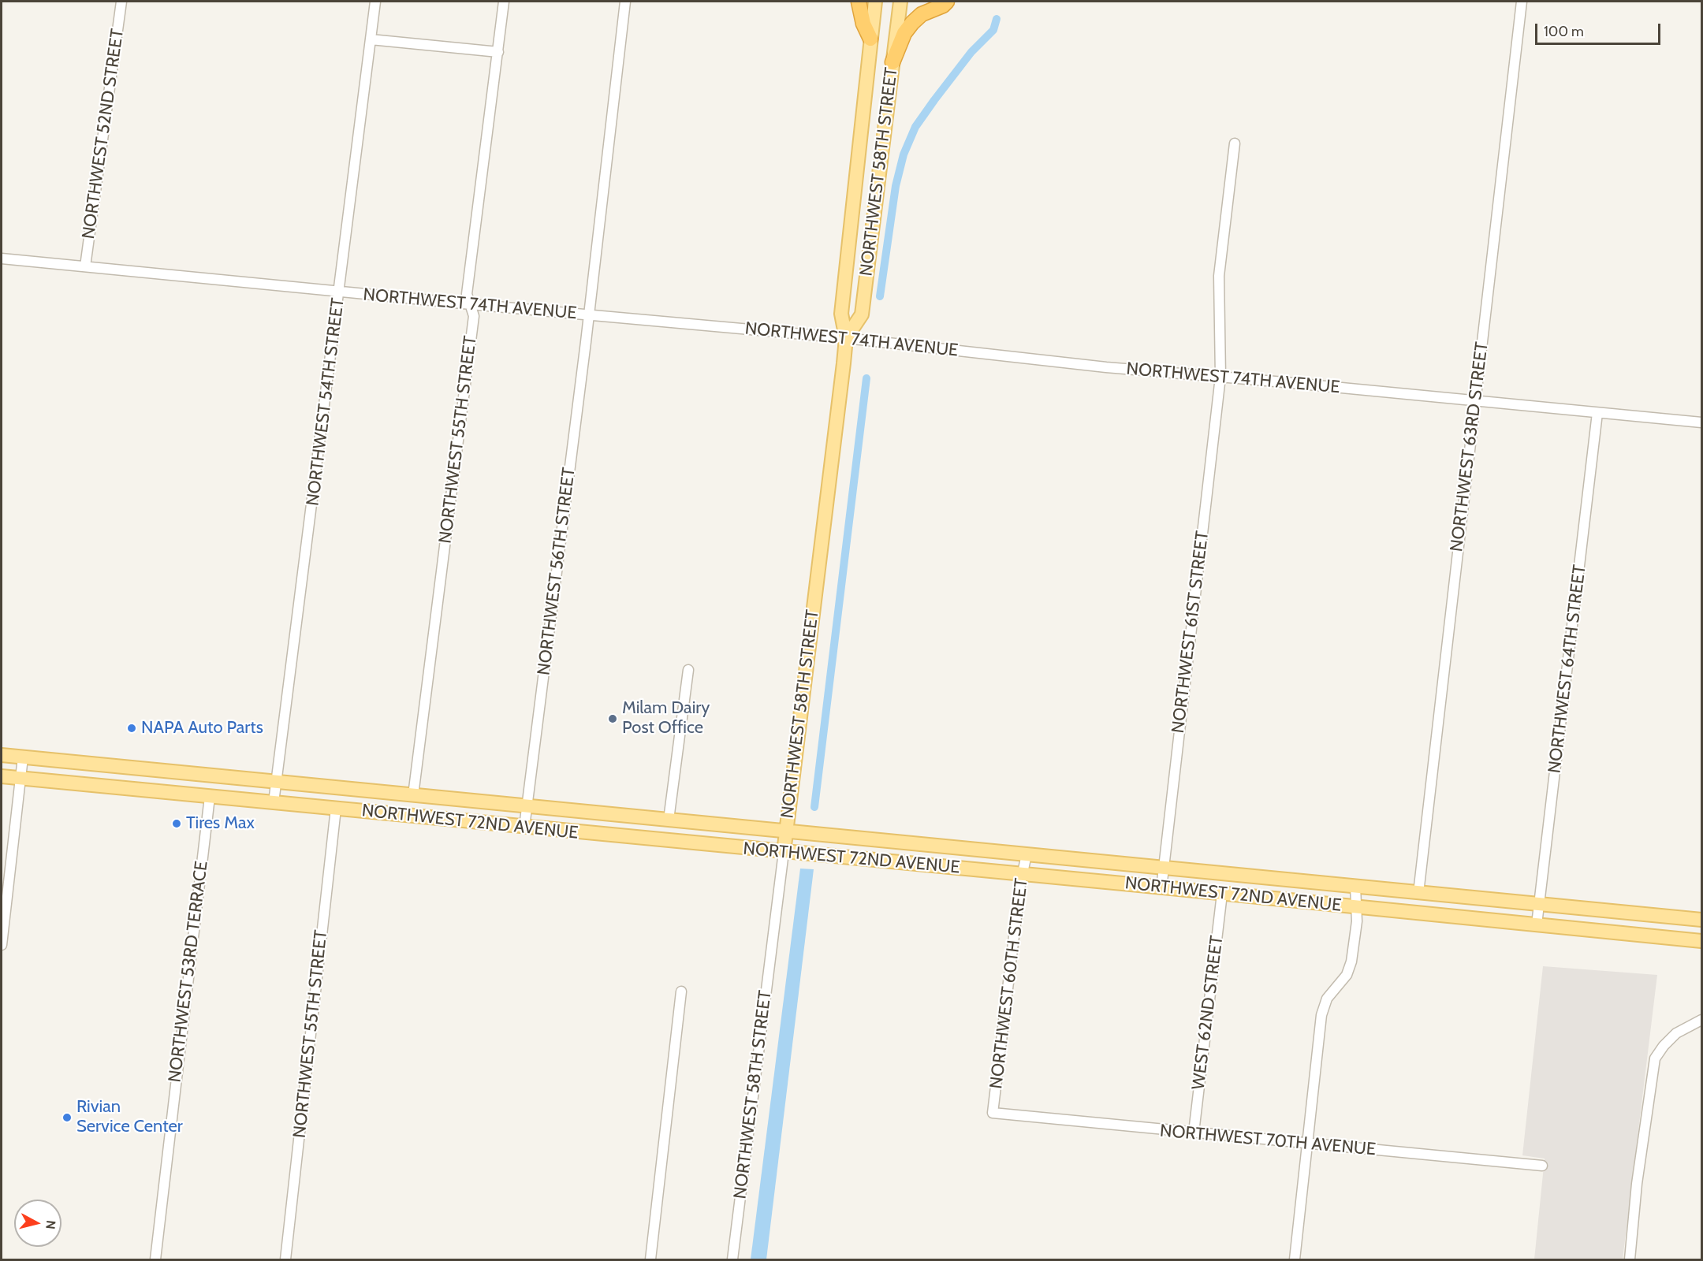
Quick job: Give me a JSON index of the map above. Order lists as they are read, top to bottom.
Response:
{
  "streets": {
    "main road": ["NORTHWEST 58TH STREET", "NORTHWEST 72ND AVENUE"],
    "street": [
      "NORTHWEST 52ND STREET",
      "NORTHWEST 74TH AVENUE",
      "NORTHWEST 54TH STREET",
      "NORTHWEST 55TH STREET",
      "NORTHWEST 63RD STREET",
      "NORTHWEST 56TH STREET",
      "NORTHWEST 61ST STREET",
      "NORTHWEST 64TH STREET",
      "NORTHWEST 53RD TERRACE",
      "NORTHWEST 60TH STREET",
      "WEST 62ND STREET",
      "NORTHWEST 70TH AVENUE"
    ]
  },
  "crossings": [
    ["NORTHWEST 52ND STREET", "NORTHWEST 74TH AVENUE"],
    ["NORTHWEST 58TH STREET", "NORTHWEST 74TH AVENUE"],
    ["NORTHWEST 58TH STREET", "NORTHWEST 72ND AVENUE"],
    ["NORTHWEST 74TH AVENUE", "NORTHWEST 54TH STREET"],
    ["NORTHWEST 74TH AVENUE", "NORTHWEST 55TH STREET"],
    ["NORTHWEST 74TH AVENUE", "NORTHWEST 63RD STREET"],
    ["NORTHWEST 74TH AVENUE", "NORTHWEST 56TH STREET"],
    ["NORTHWEST 74TH AVENUE", "NORTHWEST 61ST STREET"],
    ["NORTHWEST 74TH AVENUE", "NORTHWEST 64TH STREET"],
    ["NORTHWEST 54TH STREET", "NORTHWEST 72ND AVENUE"],
    ["NORTHWEST 55TH STREET", "NORTHWEST 72ND AVENUE"],
    ["NORTHWEST 63RD STREET", "NORTHWEST 72ND AVENUE"],
    ["NORTHWEST 56TH STREET", "NORTHWEST 72ND AVENUE"],
    ["NORTHWEST 61ST STREET", "NORTHWEST 72ND AVENUE"],
    ["NORTHWEST 64TH STREET", "NORTHWEST 72ND AVENUE"],
    ["NORTHWEST 72ND AVENUE", "NORTHWEST 53RD TERRACE"],
    ["NORTHWEST 72ND AVENUE", "NORTHWEST 60TH STREET"],
    ["NORTHWEST 72ND AVENUE", "WEST 62ND STREET"],
    ["NORTHWEST 60TH STREET", "NORTHWEST 70TH AVENUE"],
    ["WEST 62ND STREET", "NORTHWEST 70TH AVENUE"]
  ],
  "places": [
    "Milam Dairy Post Office",
    "NAPA Auto Parts",
    "Tires Max",
    "Rivian Service Center"
  ],
  "scale_bar": "100 m",
  "north": "right"
}
